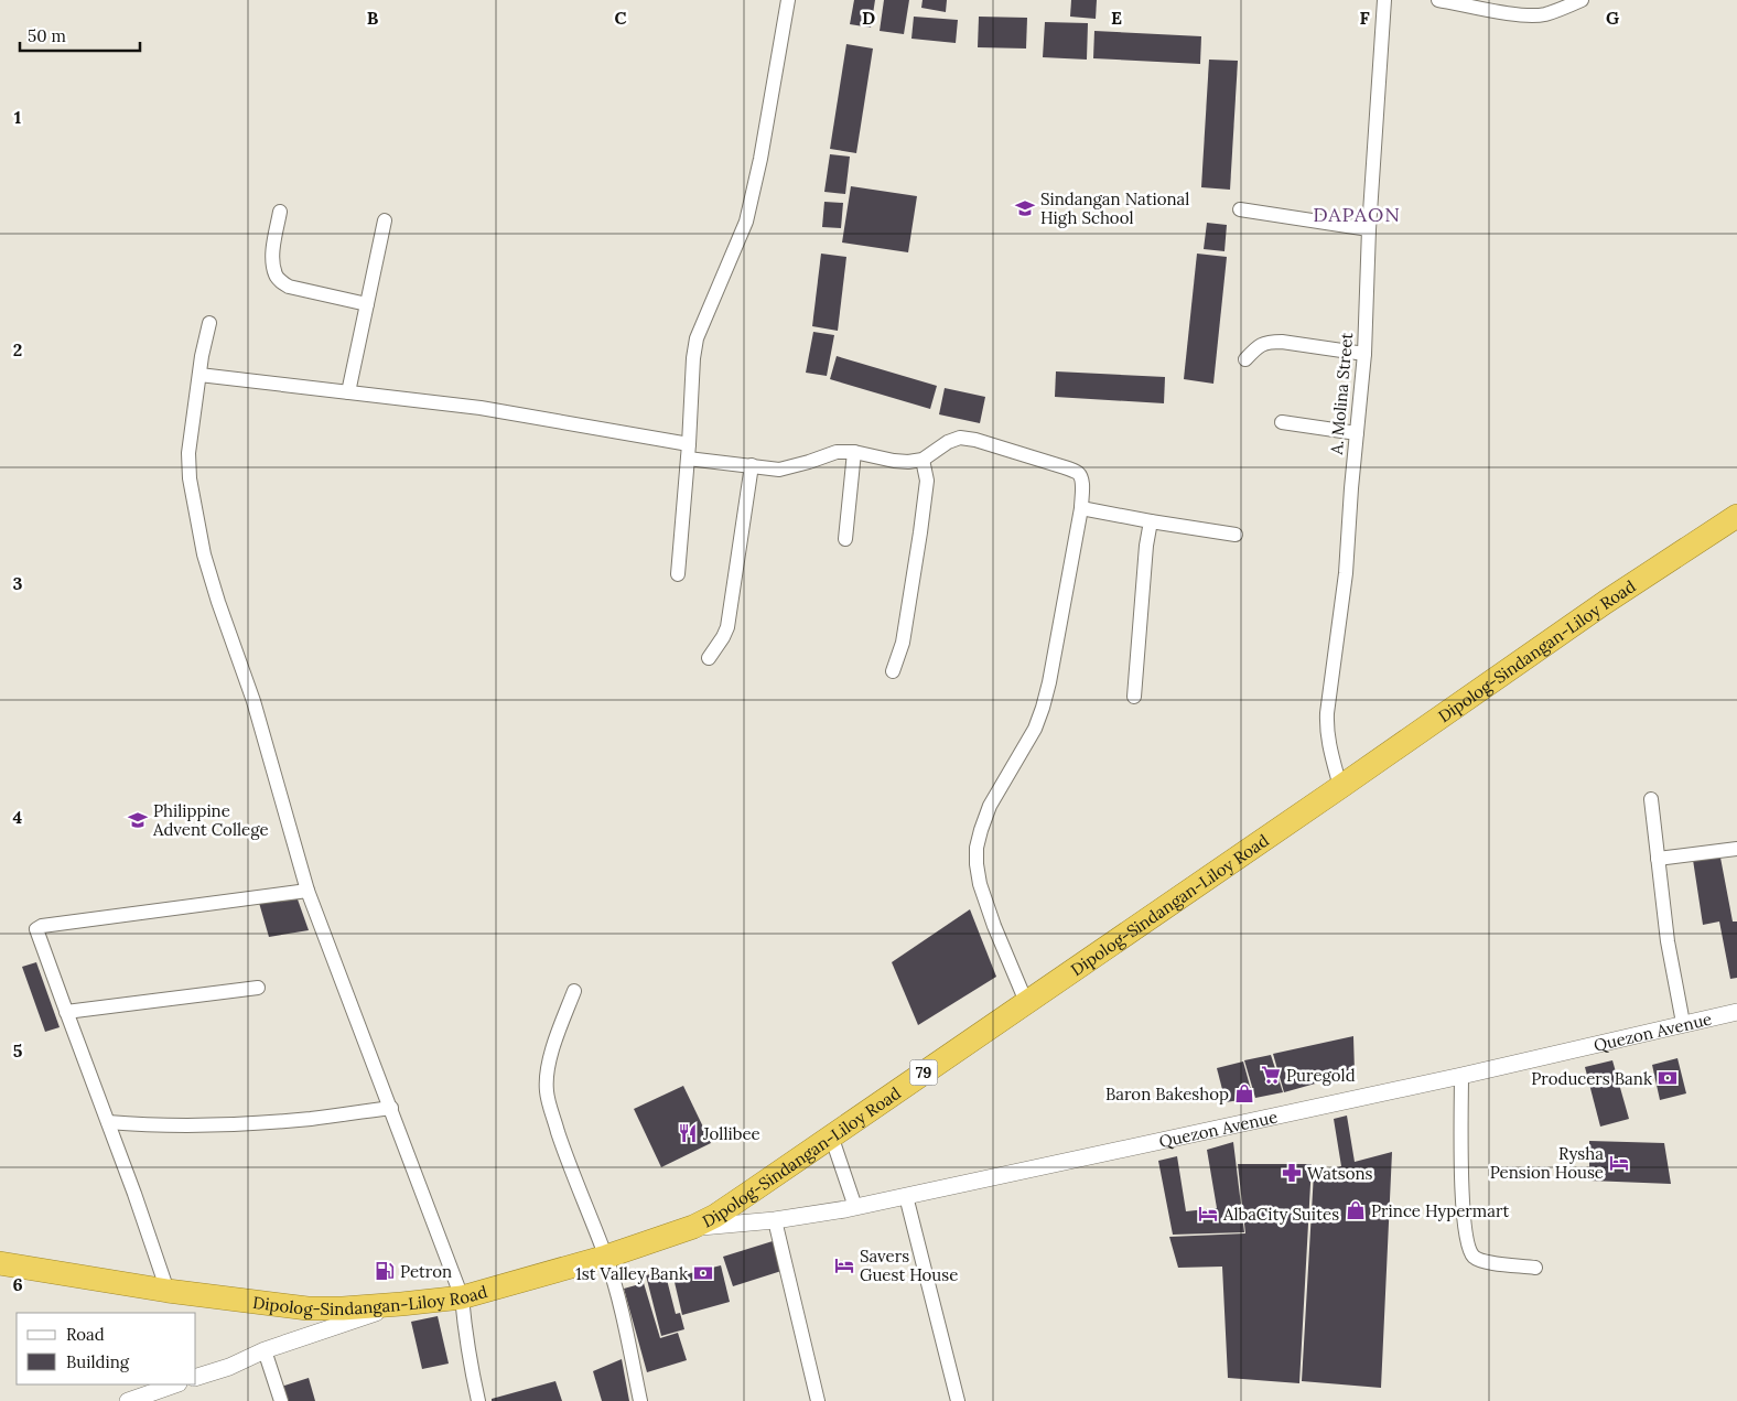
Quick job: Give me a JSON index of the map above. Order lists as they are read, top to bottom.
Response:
{
  "streets": {
    "highway": ["Dipolog-Sindangan-Liloy Road", "79"],
    "street": ["A. Molina Street", "Quezon Avenue"]
  },
  "crossings": [
    ["A. Molina Street", "Dipolog-Sindangan-Liloy Road"],
    ["Dipolog-Sindangan-Liloy Road", "Quezon Avenue"]
  ],
  "districts": ["DAPAON"],
  "places": {
    "school or university": ["Sindangan National High School", "Philippine Advent College"],
    "supermarket": ["Puregold"],
    "bank": ["Producers Bank", "1st Valley Bank"],
    "shop": ["Baron Bakeshop", "Prince Hypermart"],
    "restaurant": ["Jollibee"],
    "hotel": ["Rysha Pension House", "AlbaCity Suites", "Savers Guest House"],
    "pharmacy": ["Watsons"],
    "fuel station": ["Petron"]
  },
  "legend": ["Road", "Building"],
  "scale_bar": "50 m",
  "grid": {
    "columns": [
      "B",
      "C",
      "D",
      "E",
      "F",
      "G"
    ],
    "rows": [
      "1",
      "2",
      "3",
      "4",
      "5",
      "6"
    ]
  }
}
